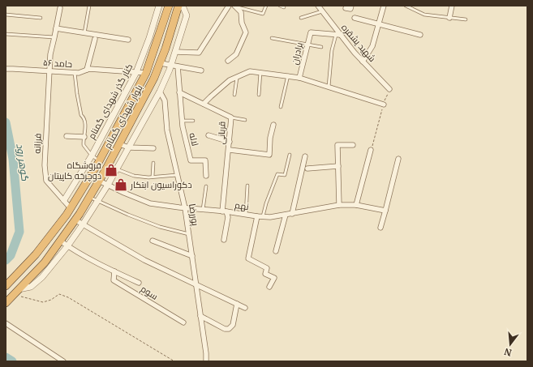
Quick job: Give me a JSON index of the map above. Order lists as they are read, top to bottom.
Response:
{
  "streets": {
    "highway": ["بلوار شهدای گمنام"],
    "street": [
      "شهید یشقره",
      "برادران",
      "حامد ۵۶",
      "کنار گذر شهدای گمنام",
      "قربانی",
      "لاله",
      "فرزانه",
      "نهم",
      "پوررضا",
      "سوم"
    ]
  },
  "crossings": [
    ["شهید یشقره", "برادران"],
    ["حامد ۵۶", "کنار گذر شهدای گمنام"],
    ["حامد ۵۶", "بلوار شهدای گمنام"],
    ["حامد ۵۶", "فرزانه"],
    ["کنار گذر شهدای گمنام", "فرزانه"],
    ["بلوار شهدای گمنام", "فرزانه"],
    ["بلوار شهدای گمنام", "نهم"],
    ["بلوار شهدای گمنام", "سوم"],
    ["قربانی", "لاله"],
    ["قربانی", "نهم"],
    ["نهم", "پوررضا"]
  ],
  "water": ["گوهر رود"],
  "places": {
    "shop": ["فروشگاه دوچرخه کاپیتان", "دکوراسیون ابتکار"]
  },
  "north": "bottom"
}
